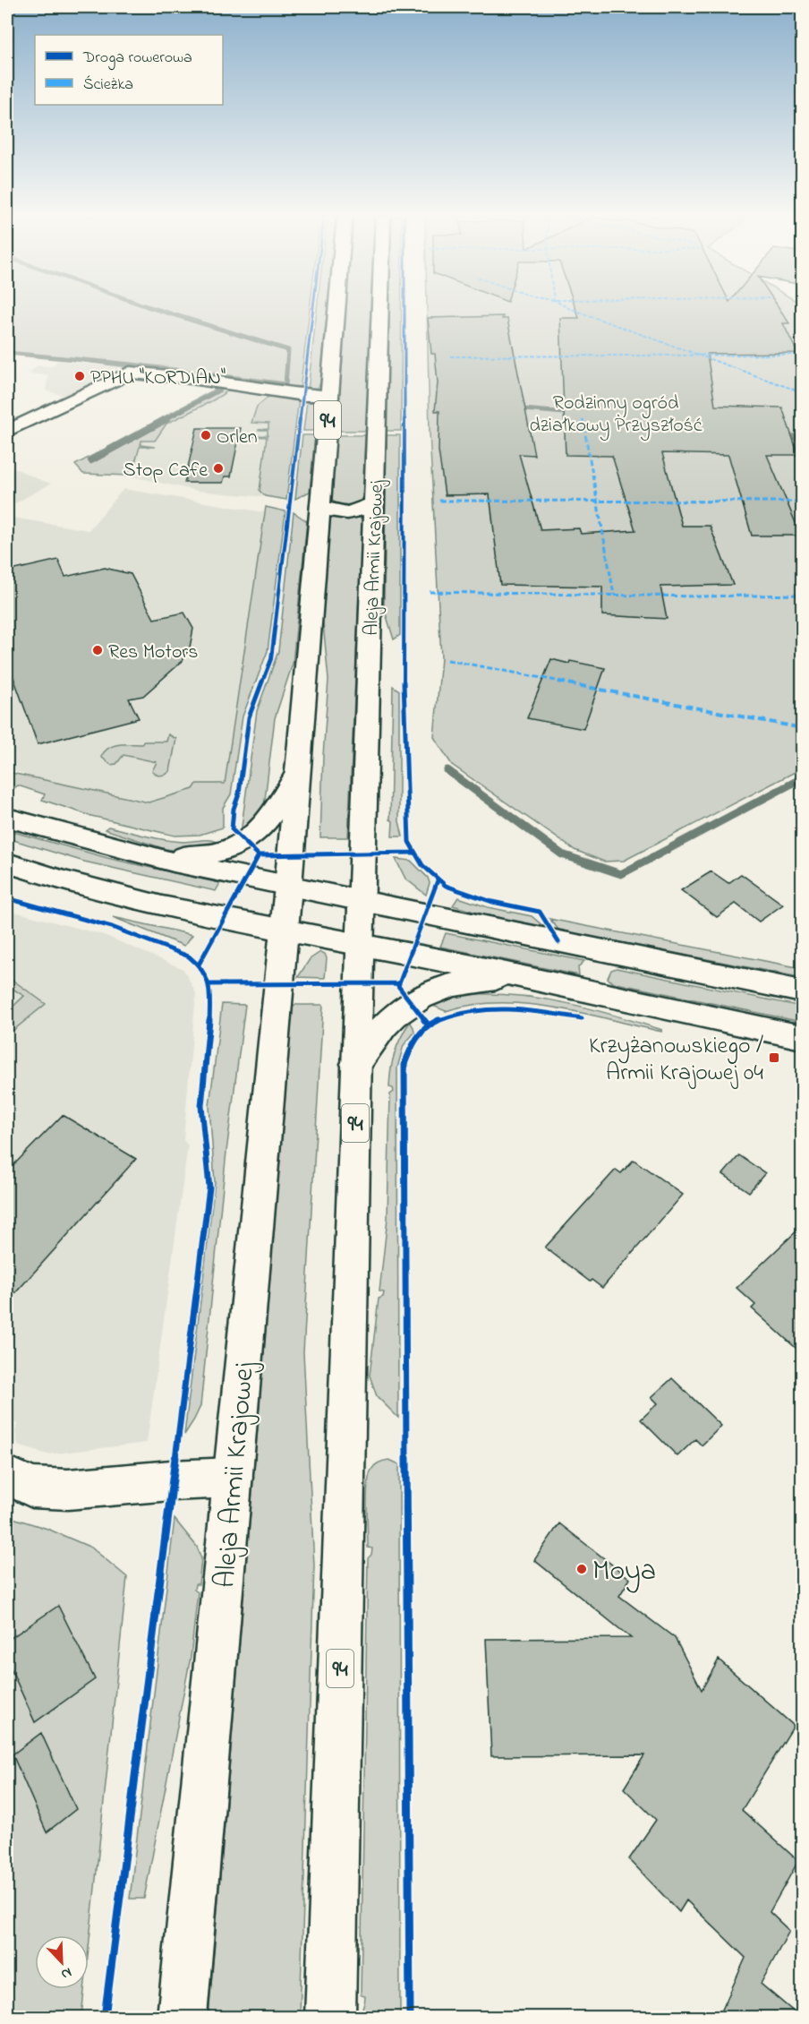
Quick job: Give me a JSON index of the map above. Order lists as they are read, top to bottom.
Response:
{
  "streets": {
    "main road": ["94", "Aleja Armii Krajowej"]
  },
  "parks": ["Rodzinny ogród działkowy Przyszłość"],
  "places": {
    "other": [
      "PPHU \"KORDIAN\"",
      "Orlen",
      "Stop Cafe",
      "Res Motors",
      "Moya"
    ],
    "transit": ["Krzyżanowskiego / Armii Krajowej 04"]
  },
  "legend": ["Droga rowerowa", "Ścieżka"],
  "north": "bottom right"
}
